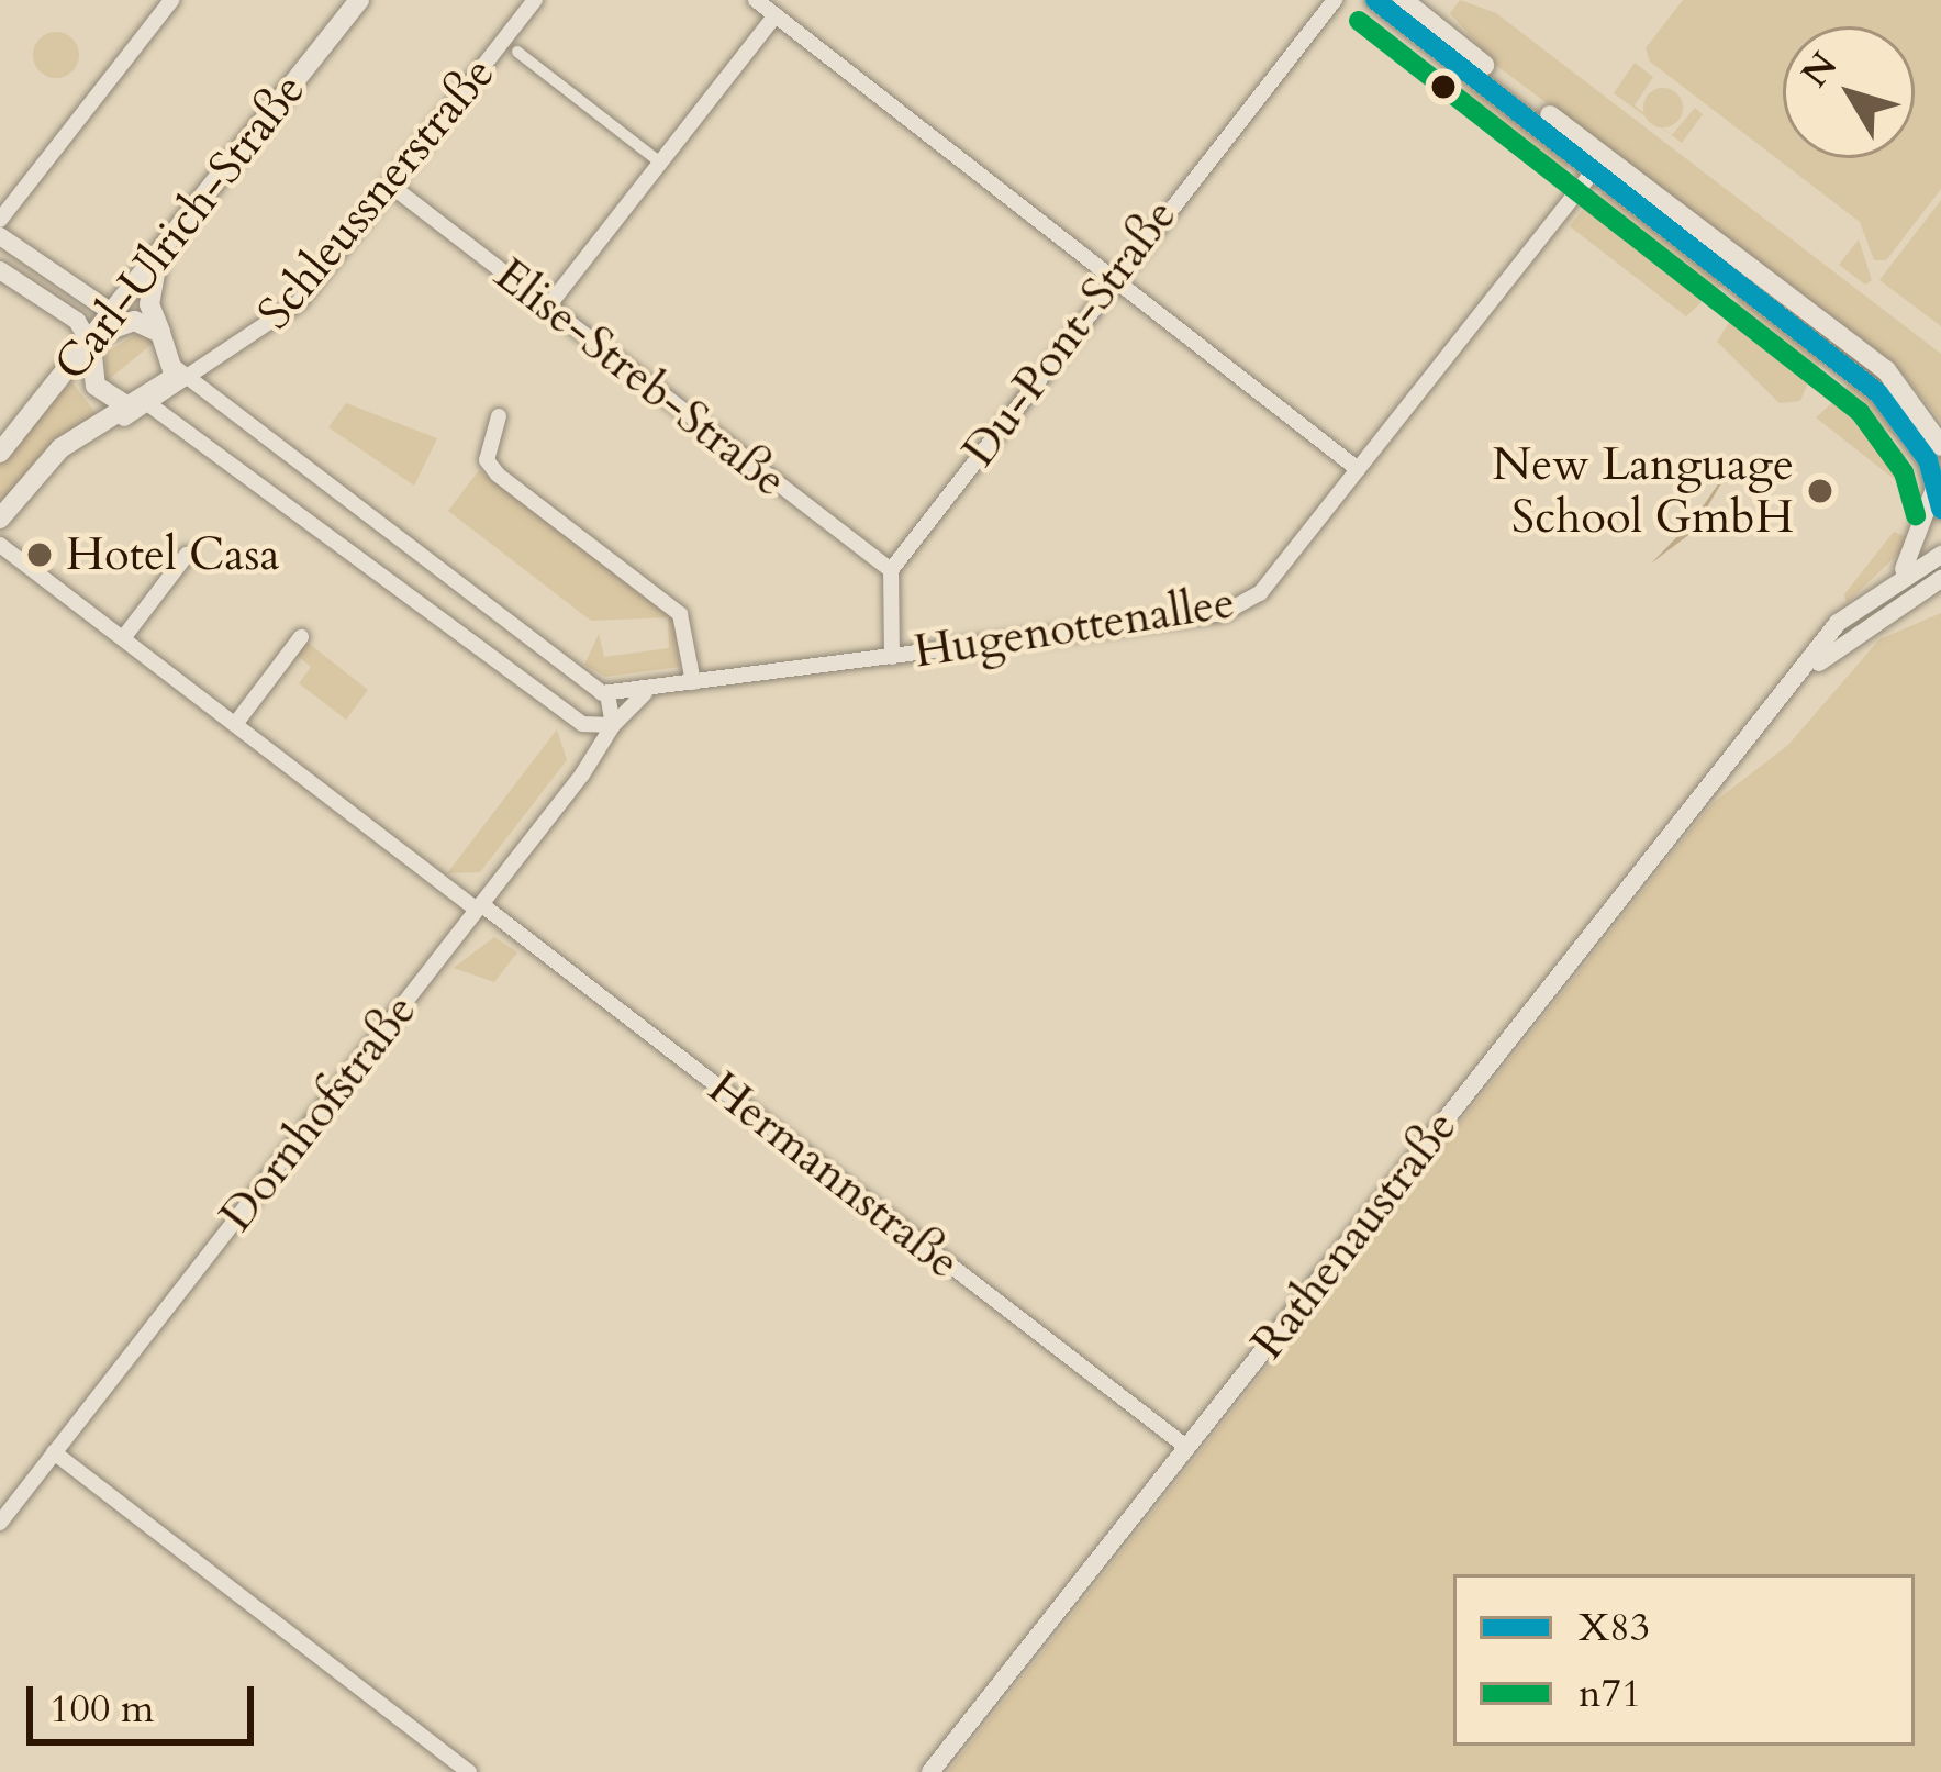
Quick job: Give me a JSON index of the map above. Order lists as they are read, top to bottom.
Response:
{
  "streets": {
    "main road": ["Carl-Ulrich-Straße"],
    "street": [
      "Schleussnerstraße",
      "Du-Pont-Straße",
      "Elise-Streb-Straße",
      "Hugenottenallee",
      "Dornhofstraße",
      "Hermannstraße",
      "Rathenaustraße"
    ]
  },
  "crossings": [
    ["Schleussnerstraße", "Elise-Streb-Straße"],
    ["Du-Pont-Straße", "Elise-Streb-Straße"],
    ["Dornhofstraße", "Hermannstraße"],
    ["Hermannstraße", "Rathenaustraße"]
  ],
  "places": ["New Language School GmbH", "Hotel Casa"],
  "lines": ["transit line X83", "transit line n71"],
  "legend": ["X83", "n71"],
  "scale_bar": "100 m",
  "north": "top left"
}
